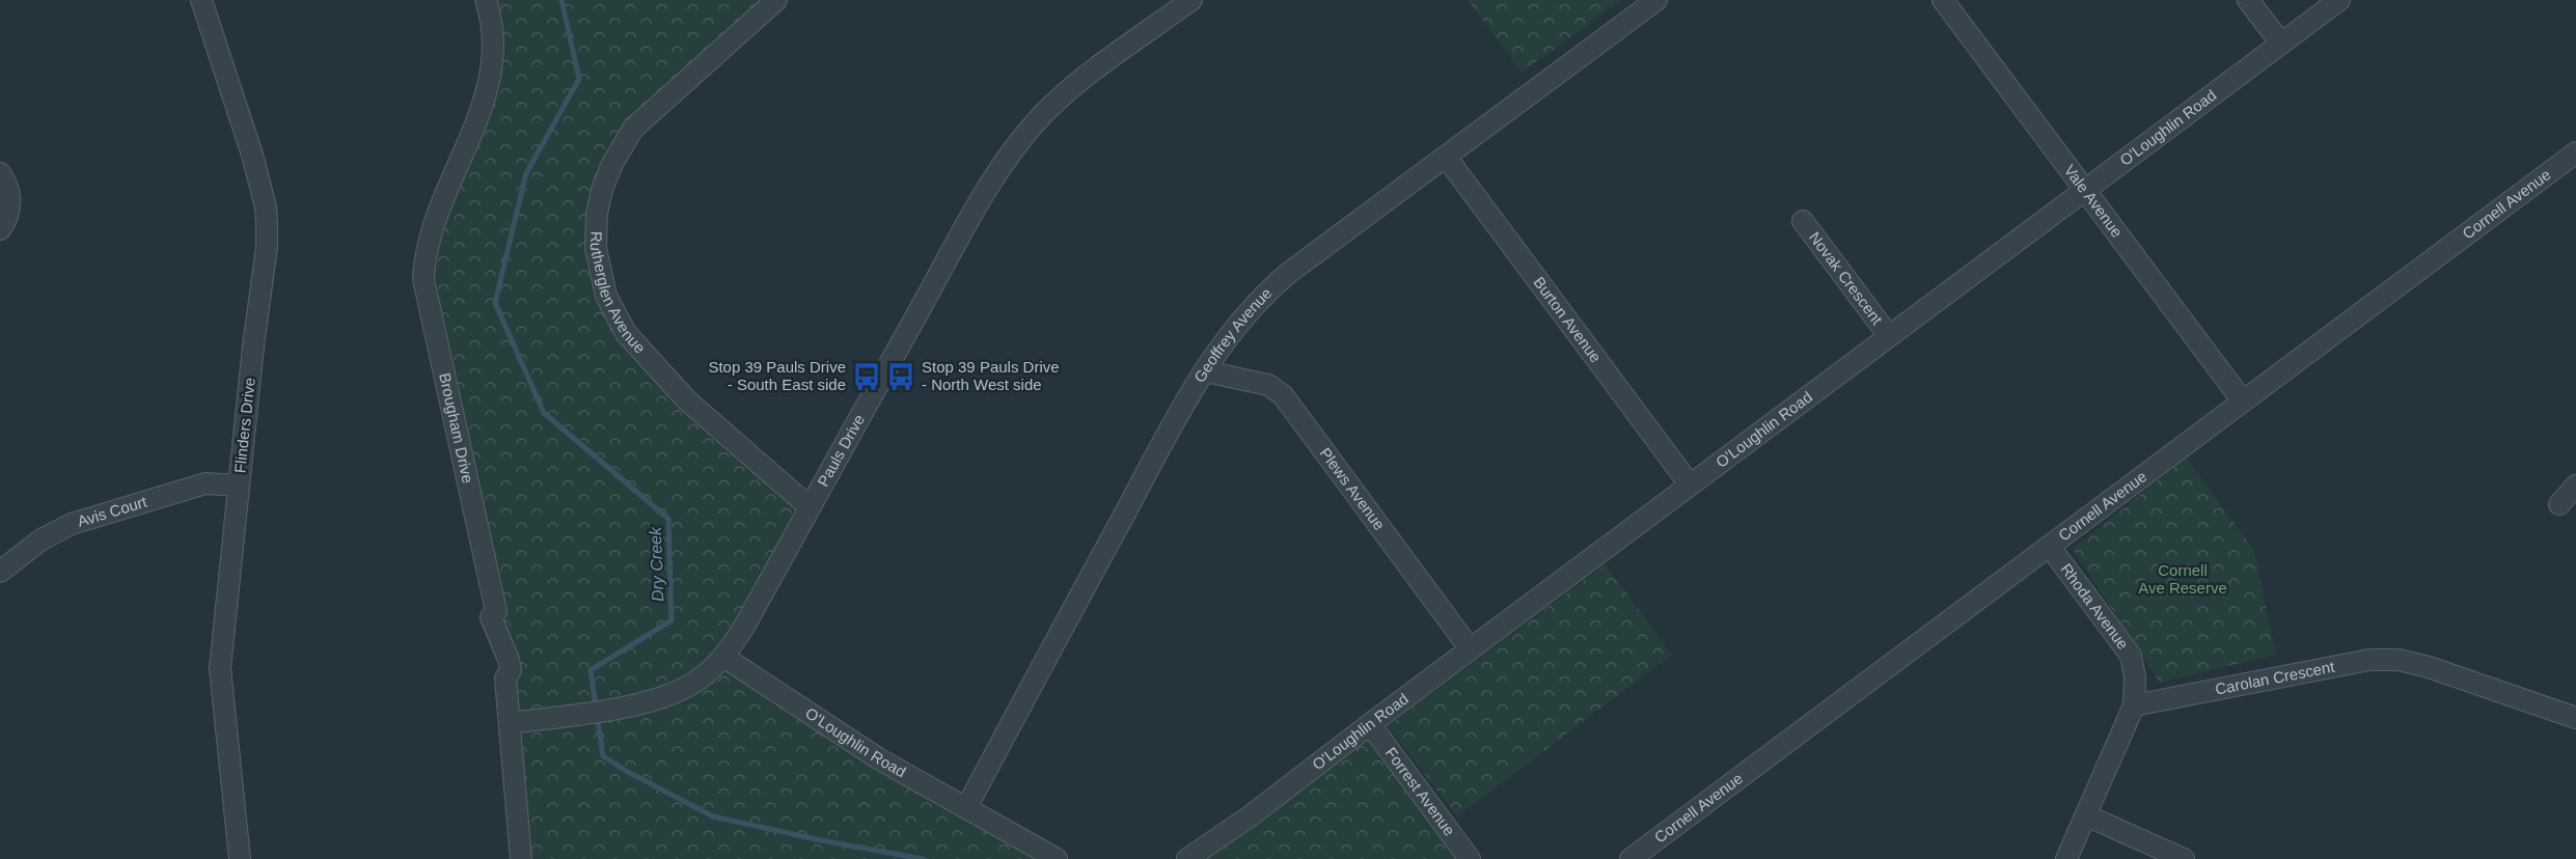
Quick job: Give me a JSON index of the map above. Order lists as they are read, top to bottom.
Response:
{
  "streets": {
    "street": [
      "O'Loughlin Road",
      "Vale Avenue",
      "Cornell Avenue",
      "Novak Crescent",
      "Rutherglen Avenue",
      "Burton Avenue",
      "Geoffrey Avenue",
      "Flinders Drive",
      "Brougham Drive",
      "Pauls Drive",
      "Plews Avenue",
      "Avis Court",
      "Rhoda Avenue",
      "Carolan Crescent",
      "Forrest Avenue"
    ]
  },
  "crossings": [
    ["O'Loughlin Road", "Vale Avenue"],
    ["O'Loughlin Road", "Novak Crescent"],
    ["O'Loughlin Road", "Burton Avenue"],
    ["O'Loughlin Road", "Geoffrey Avenue"],
    ["O'Loughlin Road", "Pauls Drive"],
    ["O'Loughlin Road", "Plews Avenue"],
    ["O'Loughlin Road", "Forrest Avenue"],
    ["Vale Avenue", "Cornell Avenue"],
    ["Cornell Avenue", "Rhoda Avenue"],
    ["Rutherglen Avenue", "Pauls Drive"],
    ["Burton Avenue", "Geoffrey Avenue"],
    ["Geoffrey Avenue", "Plews Avenue"],
    ["Flinders Drive", "Avis Court"],
    ["Brougham Drive", "Pauls Drive"],
    ["Rhoda Avenue", "Carolan Crescent"]
  ],
  "water": ["Dry Creek"],
  "parks": ["Cornell Ave Reserve"],
  "places": {
    "bus stop": ["Stop 39 Pauls Drive - South East side", "Stop 39 Pauls Drive - North West side"]
  }
}
